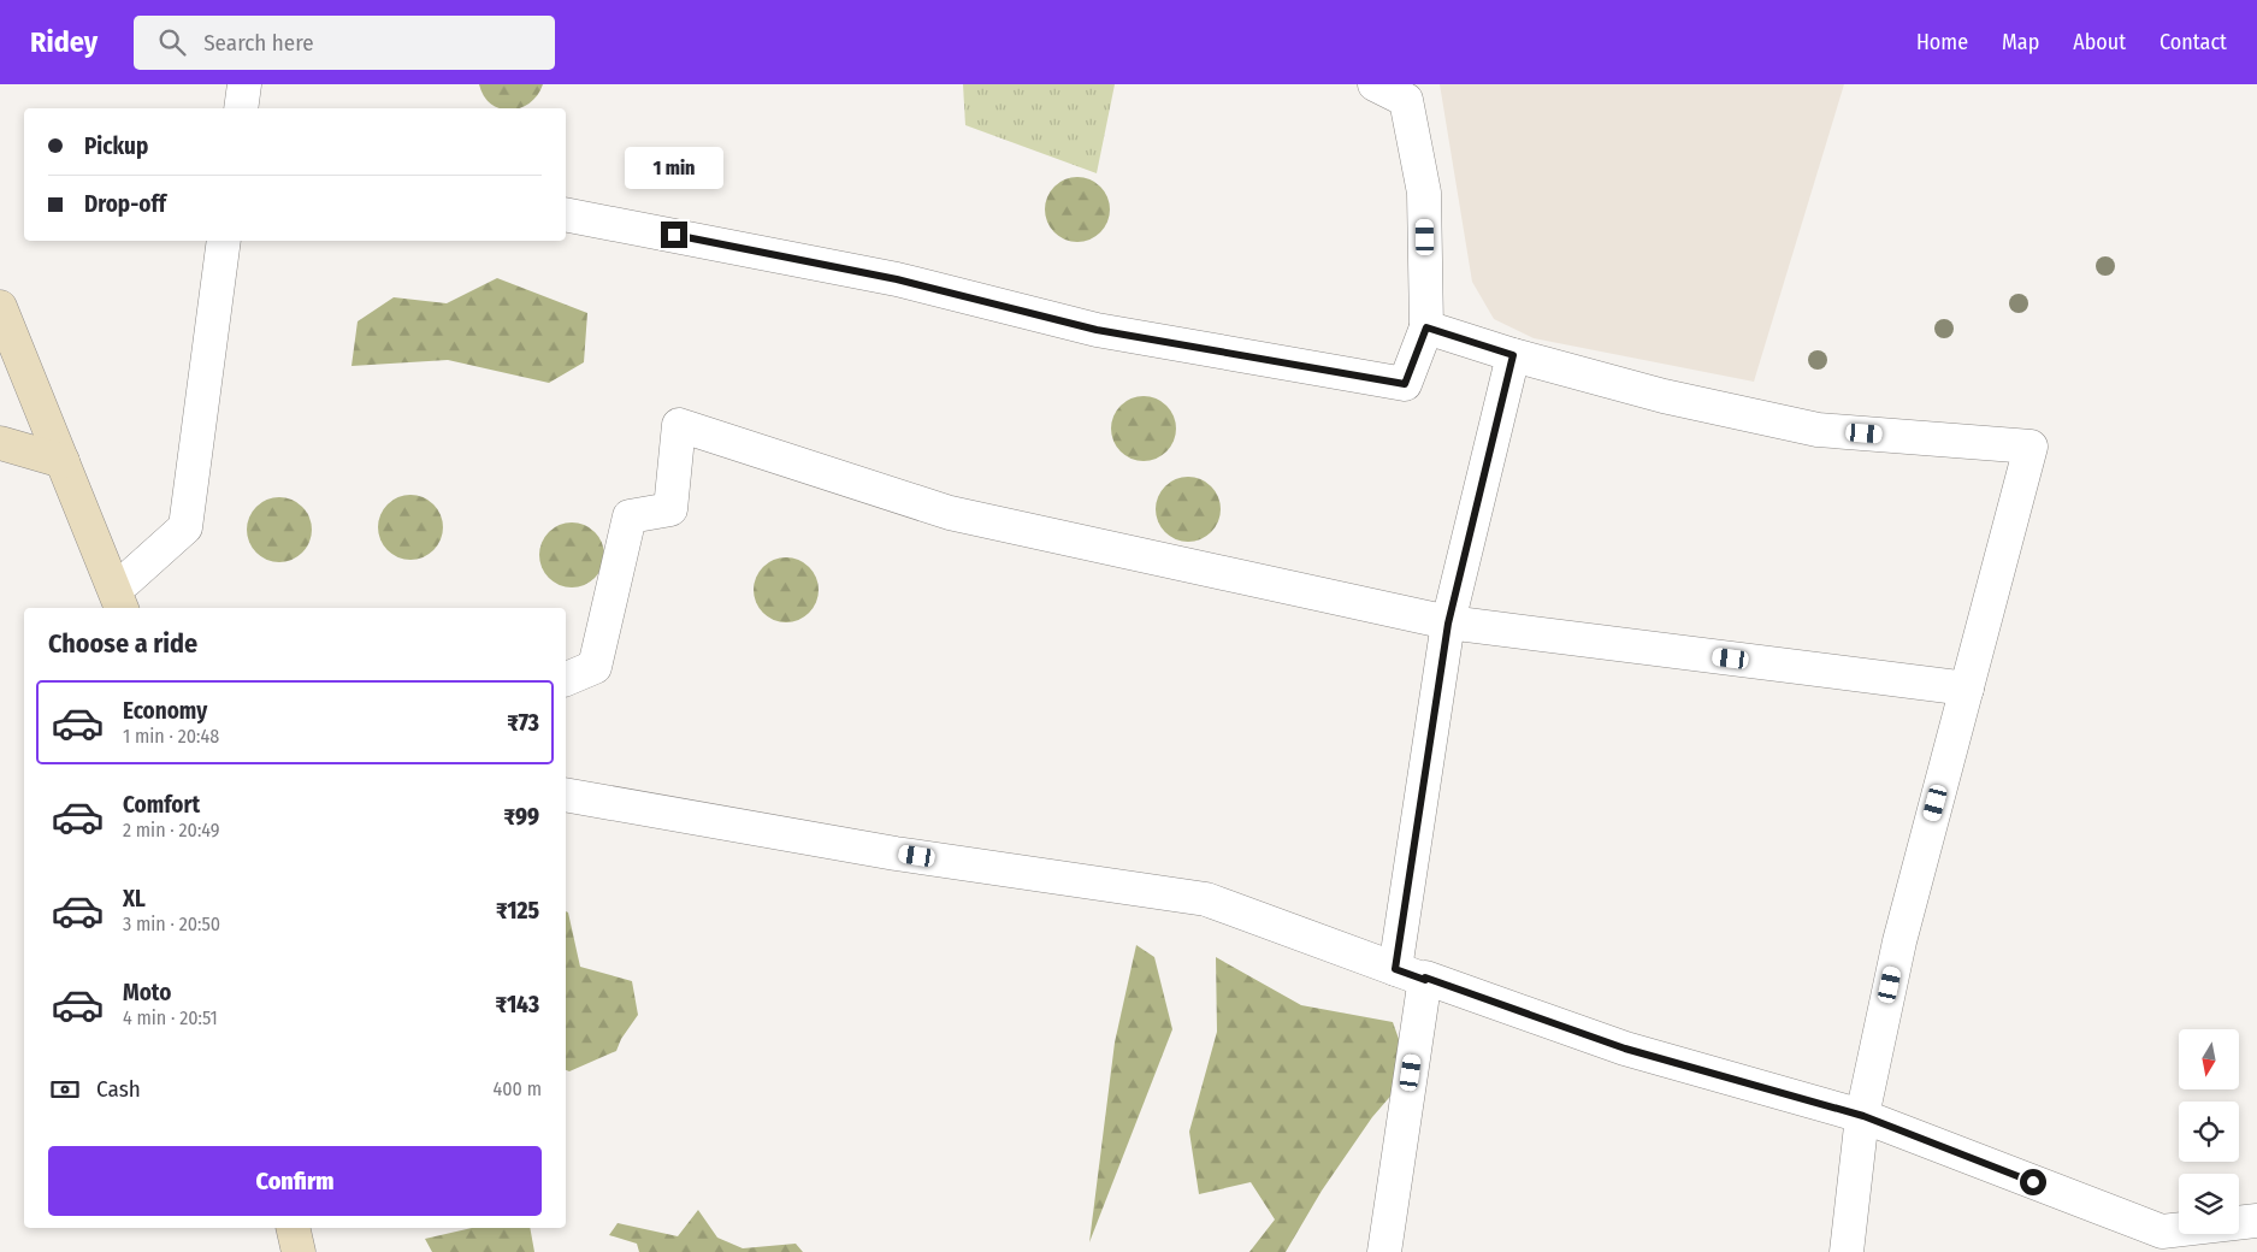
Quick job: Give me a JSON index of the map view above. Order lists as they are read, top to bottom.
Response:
{
  "north": "bottom",
  "page": {
    "header": "Ridey",
    "search": "Search here",
    "nav": [
      "Home",
      "Map",
      "About",
      "Contact"
    ],
    "banner": ["Pickup", "Drop-off"],
    "bubble": "1 min",
    "heading": "Choose a ride",
    "list": [
      {
        "name": "Economy",
        "note": "1 min · 20:48",
        "value": "₹73"
      },
      {
        "name": "Comfort",
        "note": "2 min · 20:49",
        "value": "₹99"
      },
      {
        "name": "XL",
        "note": "3 min · 20:50",
        "value": "₹125"
      },
      {
        "name": "Moto",
        "note": "4 min · 20:51",
        "value": "₹143"
      }
    ],
    "pay": ["Cash", "400 m"],
    "buttons": "Confirm"
  }
}
